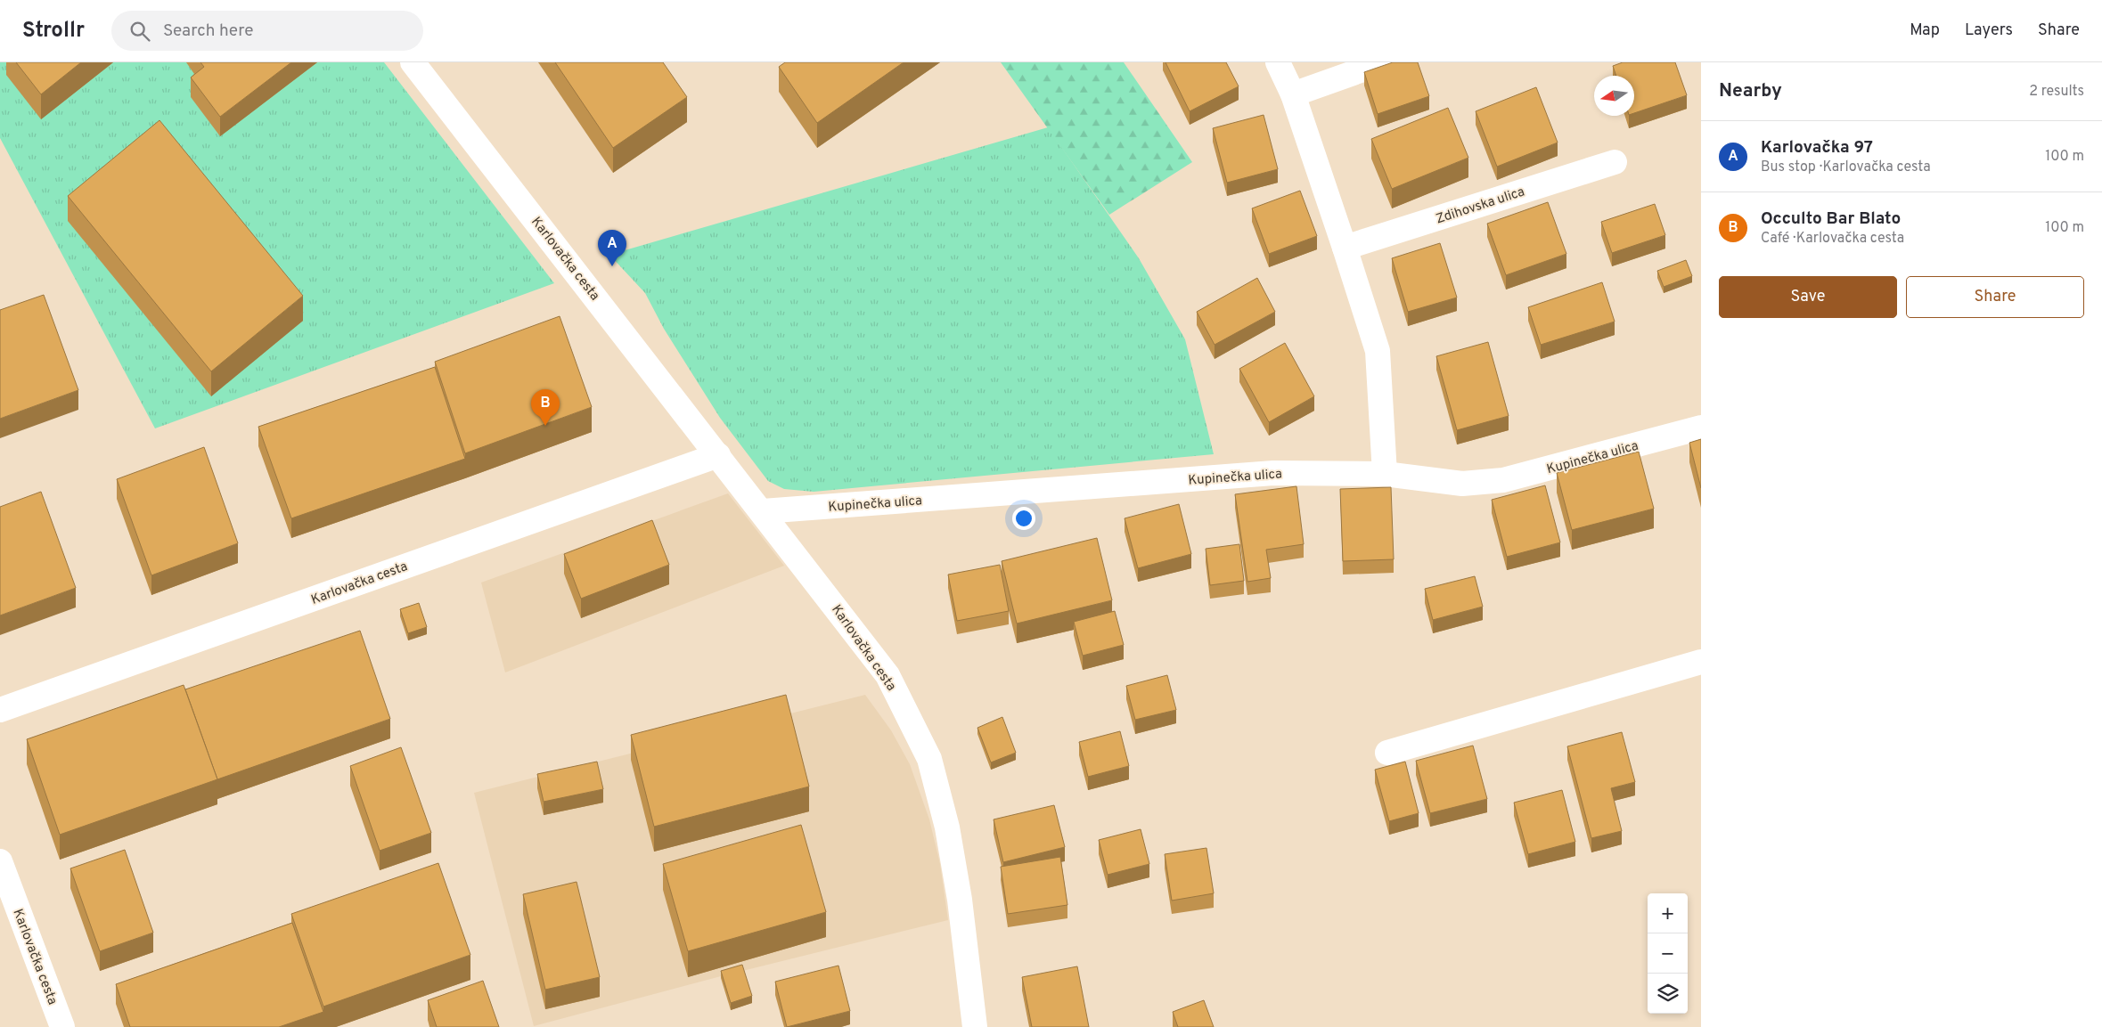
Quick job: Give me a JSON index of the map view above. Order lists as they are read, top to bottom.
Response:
{
  "streets": {
    "street": ["Zdihovska ulica", "Karlovačka cesta", "Kupinečka ulica"]
  },
  "crossings": [
    ["Karlovačka cesta", "Kupinečka ulica"]
  ],
  "north": "left",
  "page": {
    "header": "Strollr",
    "search": "Search here",
    "nav": ["Map", "Layers", "Share"],
    "heading": ["Nearby", "2 results"],
    "list": [
      {
        "mark": "A",
        "name": "Karlovačka 97",
        "note": "Bus stop · Karlovačka cesta",
        "value": "100 m"
      },
      {
        "mark": "B",
        "name": "Occulto Bar Blato",
        "note": "Café · Karlovačka cesta",
        "value": "100 m"
      }
    ],
    "pins": ["A", "B"],
    "buttons": ["Save", "Share"],
    "map_buttons": ["+", "−"]
  }
}
